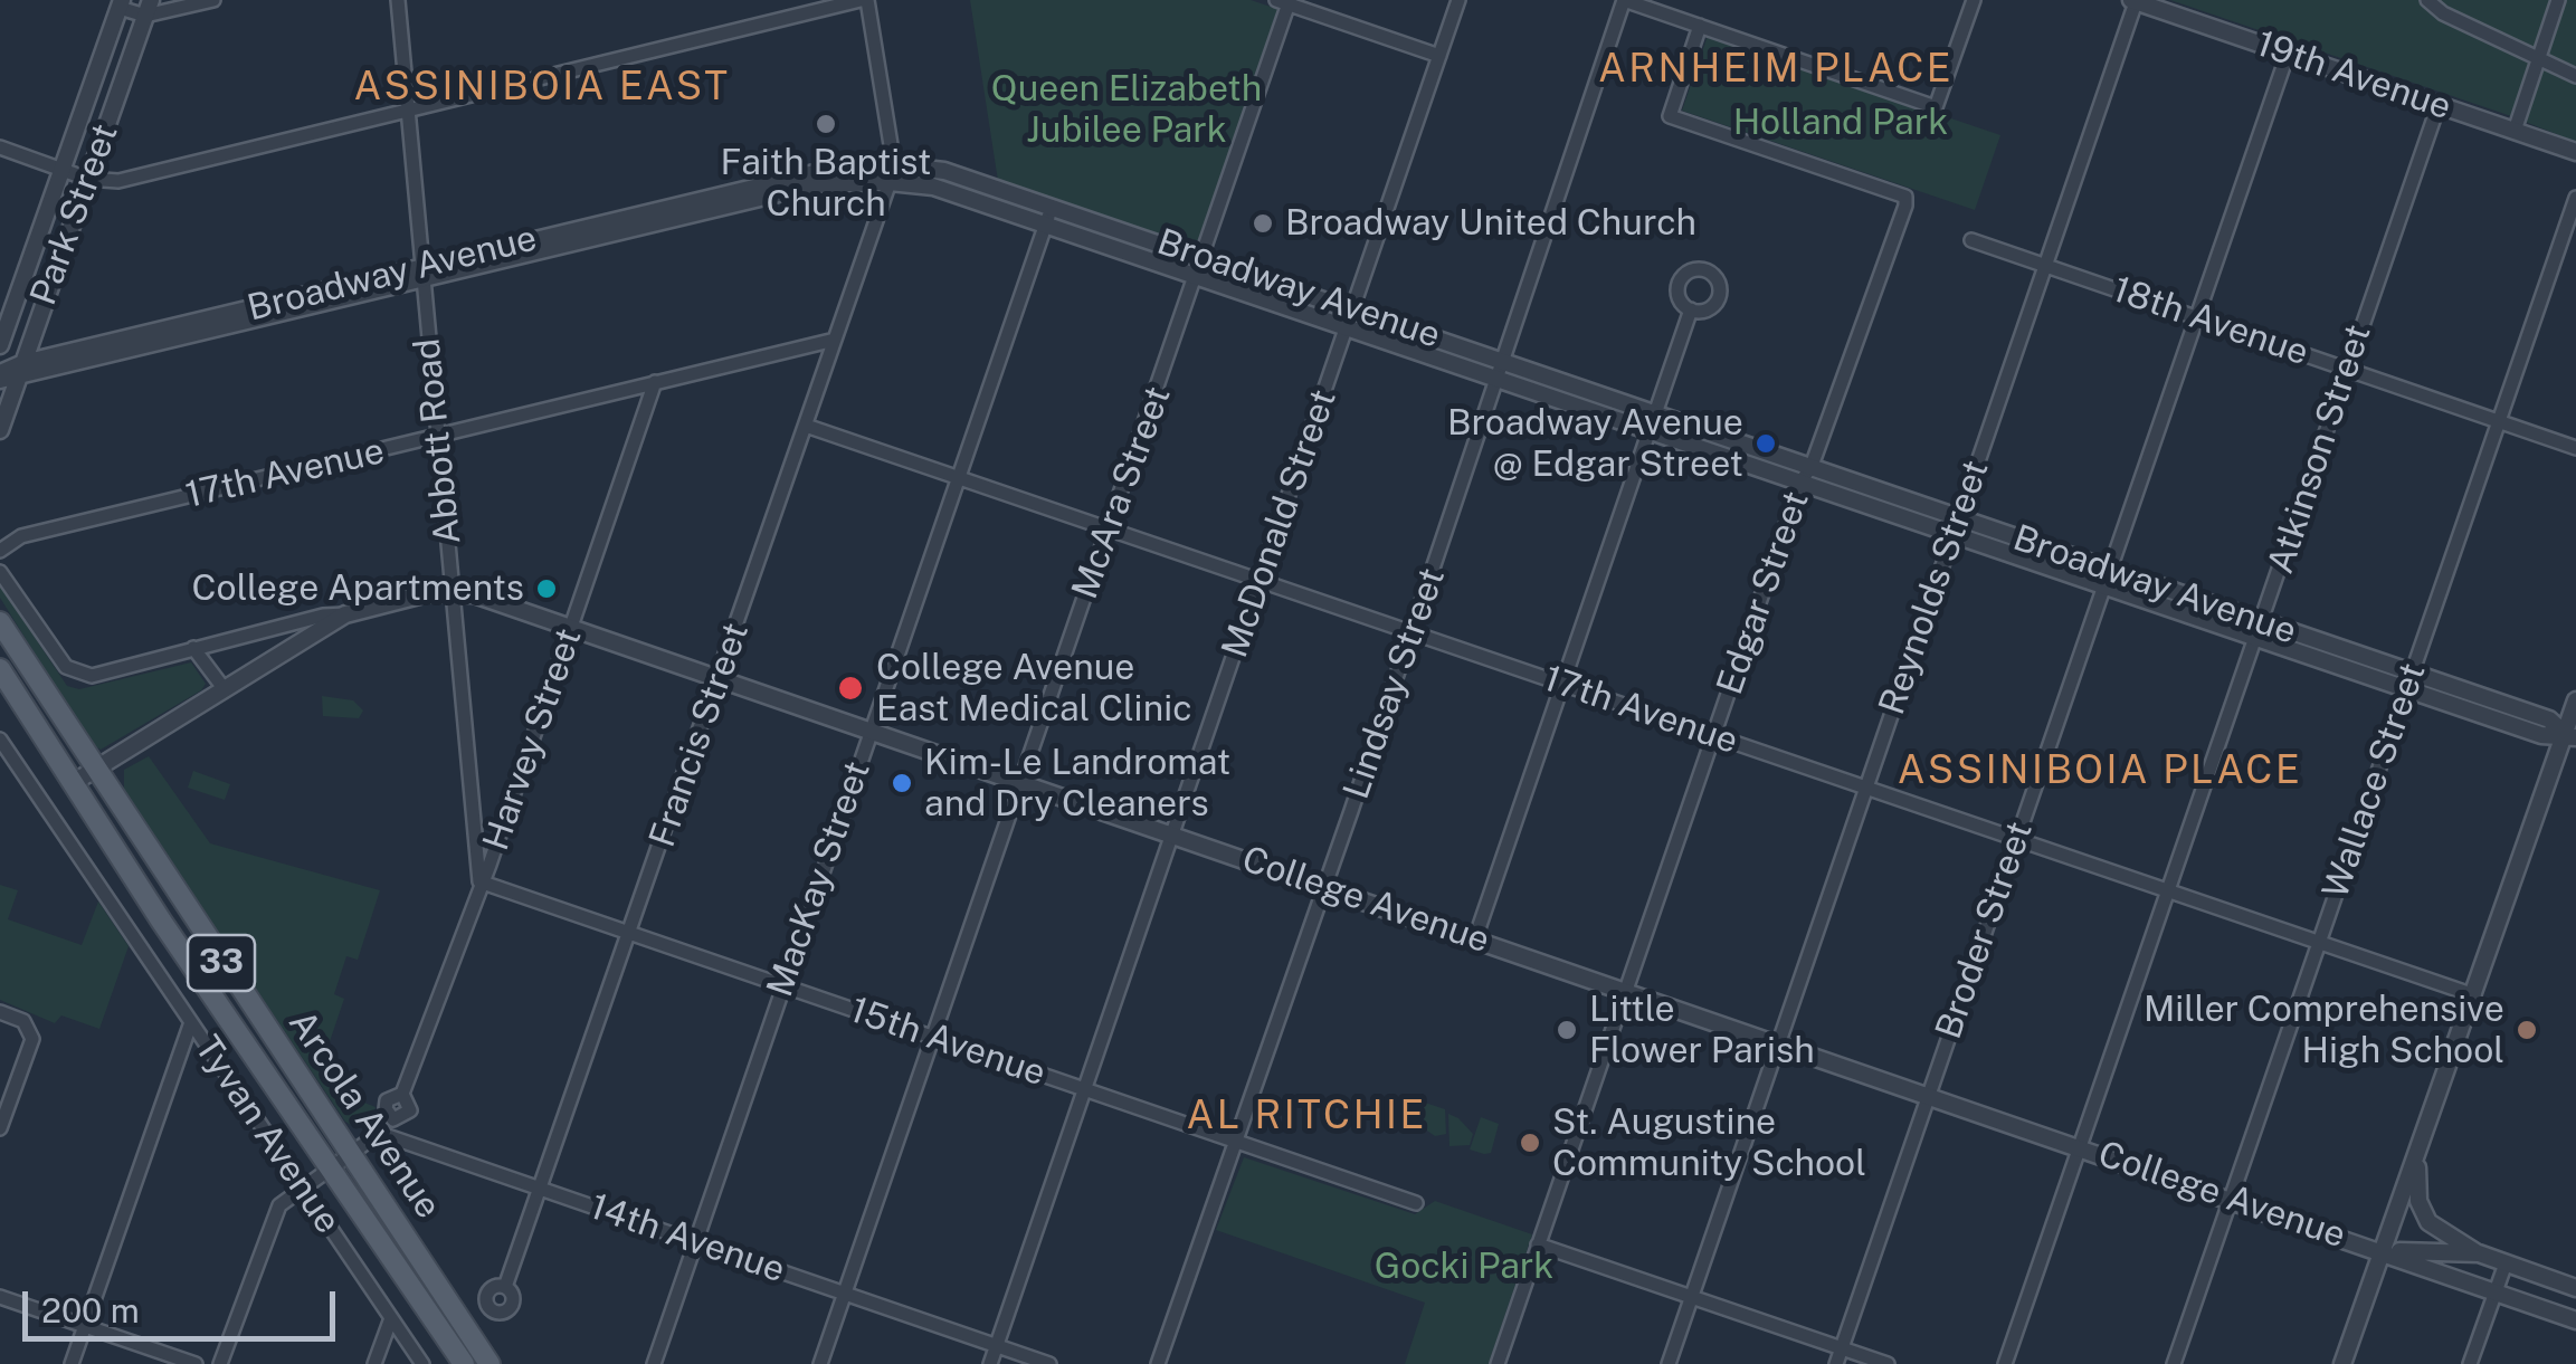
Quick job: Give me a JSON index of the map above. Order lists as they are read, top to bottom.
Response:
{
  "streets": {
    "main road": ["33", "Arcola Avenue"],
    "street": [
      "19th Avenue",
      "Park Street",
      "Broadway Avenue",
      "18th Avenue",
      "Abbott Road",
      "Atkinson Street",
      "17th Avenue",
      "McAra Street",
      "McDonald Street",
      "Reynolds Street",
      "Edgar Street",
      "Lindsay Street",
      "Francis Street",
      "Harvey Street",
      "Wallace Street",
      "MacKay Street",
      "College Avenue",
      "Broder Street",
      "15th Avenue",
      "Tyvan Avenue",
      "14th Avenue"
    ]
  },
  "crossings": [
    ["19th Avenue", "Atkinson Street"],
    ["19th Avenue", "Reynolds Street"],
    ["19th Avenue", "Broder Street"],
    ["Park Street", "Broadway Avenue"],
    ["Broadway Avenue", "Abbott Road"],
    ["Broadway Avenue", "Atkinson Street"],
    ["Broadway Avenue", "McAra Street"],
    ["Broadway Avenue", "McDonald Street"],
    ["Broadway Avenue", "Reynolds Street"],
    ["Broadway Avenue", "Edgar Street"],
    ["Broadway Avenue", "Lindsay Street"],
    ["Broadway Avenue", "Francis Street"],
    ["Broadway Avenue", "Wallace Street"],
    ["Broadway Avenue", "MacKay Street"],
    ["Broadway Avenue", "Broder Street"],
    ["18th Avenue", "Atkinson Street"],
    ["18th Avenue", "Reynolds Street"],
    ["18th Avenue", "Wallace Street"],
    ["18th Avenue", "Broder Street"],
    ["Abbott Road", "17th Avenue"],
    ["Abbott Road", "Harvey Street"],
    ["Abbott Road", "College Avenue"],
    ["Abbott Road", "15th Avenue"],
    ["Atkinson Street", "17th Avenue"],
    ["Atkinson Street", "College Avenue"],
    ["17th Avenue", "McAra Street"],
    ["17th Avenue", "McDonald Street"],
    ["17th Avenue", "Reynolds Street"],
    ["17th Avenue", "Edgar Street"],
    ["17th Avenue", "Lindsay Street"],
    ["17th Avenue", "Francis Street"],
    ["17th Avenue", "Harvey Street"],
    ["17th Avenue", "Wallace Street"],
    ["17th Avenue", "MacKay Street"],
    ["17th Avenue", "Broder Street"],
    ["McAra Street", "College Avenue"],
    ["McAra Street", "15th Avenue"],
    ["McAra Street", "14th Avenue"],
    ["McDonald Street", "College Avenue"],
    ["McDonald Street", "15th Avenue"],
    ["McDonald Street", "14th Avenue"],
    ["Reynolds Street", "College Avenue"],
    ["Edgar Street", "College Avenue"],
    ["Lindsay Street", "College Avenue"],
    ["Lindsay Street", "15th Avenue"],
    ["Francis Street", "College Avenue"],
    ["Francis Street", "15th Avenue"],
    ["Francis Street", "14th Avenue"],
    ["Harvey Street", "College Avenue"],
    ["Harvey Street", "15th Avenue"],
    ["Wallace Street", "College Avenue"],
    ["MacKay Street", "College Avenue"],
    ["MacKay Street", "15th Avenue"],
    ["MacKay Street", "14th Avenue"],
    ["College Avenue", "Broder Street"],
    ["Arcola Avenue", "14th Avenue"],
    ["Tyvan Avenue", "14th Avenue"]
  ],
  "districts": [
    "ARNHEIM PLACE",
    "ASSINIBOIA EAST",
    "ASSINIBOIA PLACE",
    "AL RITCHIE"
  ],
  "parks": ["Queen Elizabeth Jubilee Park", "Holland Park", "Gocki Park"],
  "places": [
    "Faith Baptist Church",
    "Broadway United Church",
    "Broadway Avenue @ Edgar Street",
    "College Apartments",
    "College Avenue East Medical Clinic",
    "Kim-Le Landromat and Dry Cleaners",
    "Little Flower Parish",
    "Miller Comprehensive High School",
    "St. Augustine Community School"
  ],
  "scale_bar": "200 m"
}
